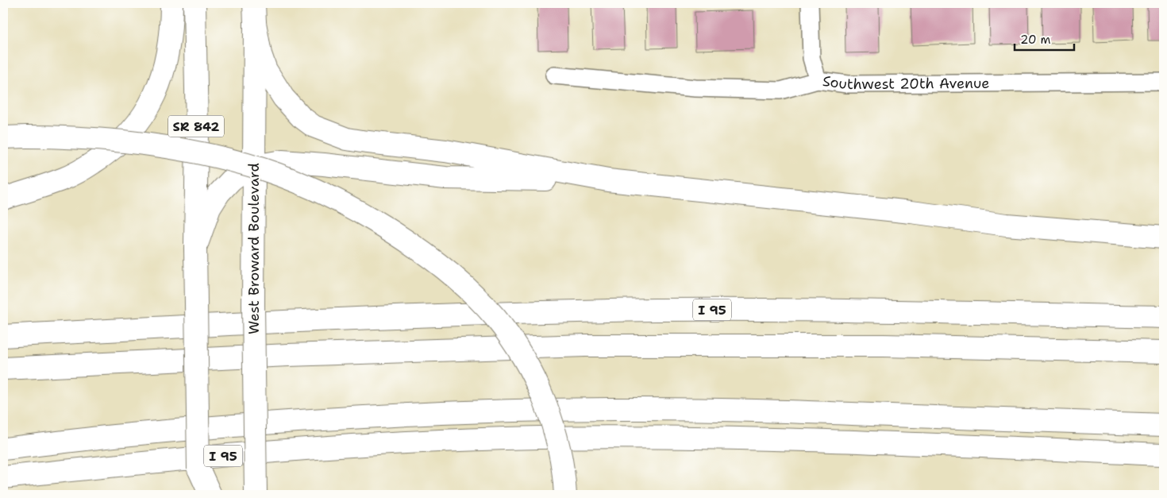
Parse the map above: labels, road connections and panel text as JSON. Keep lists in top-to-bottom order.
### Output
{
  "streets": {
    "main road": ["SR 842", "West Broward Boulevard", "I 95"],
    "street": ["Southwest 20th Avenue"]
  },
  "scale_bar": "20 m"
}
